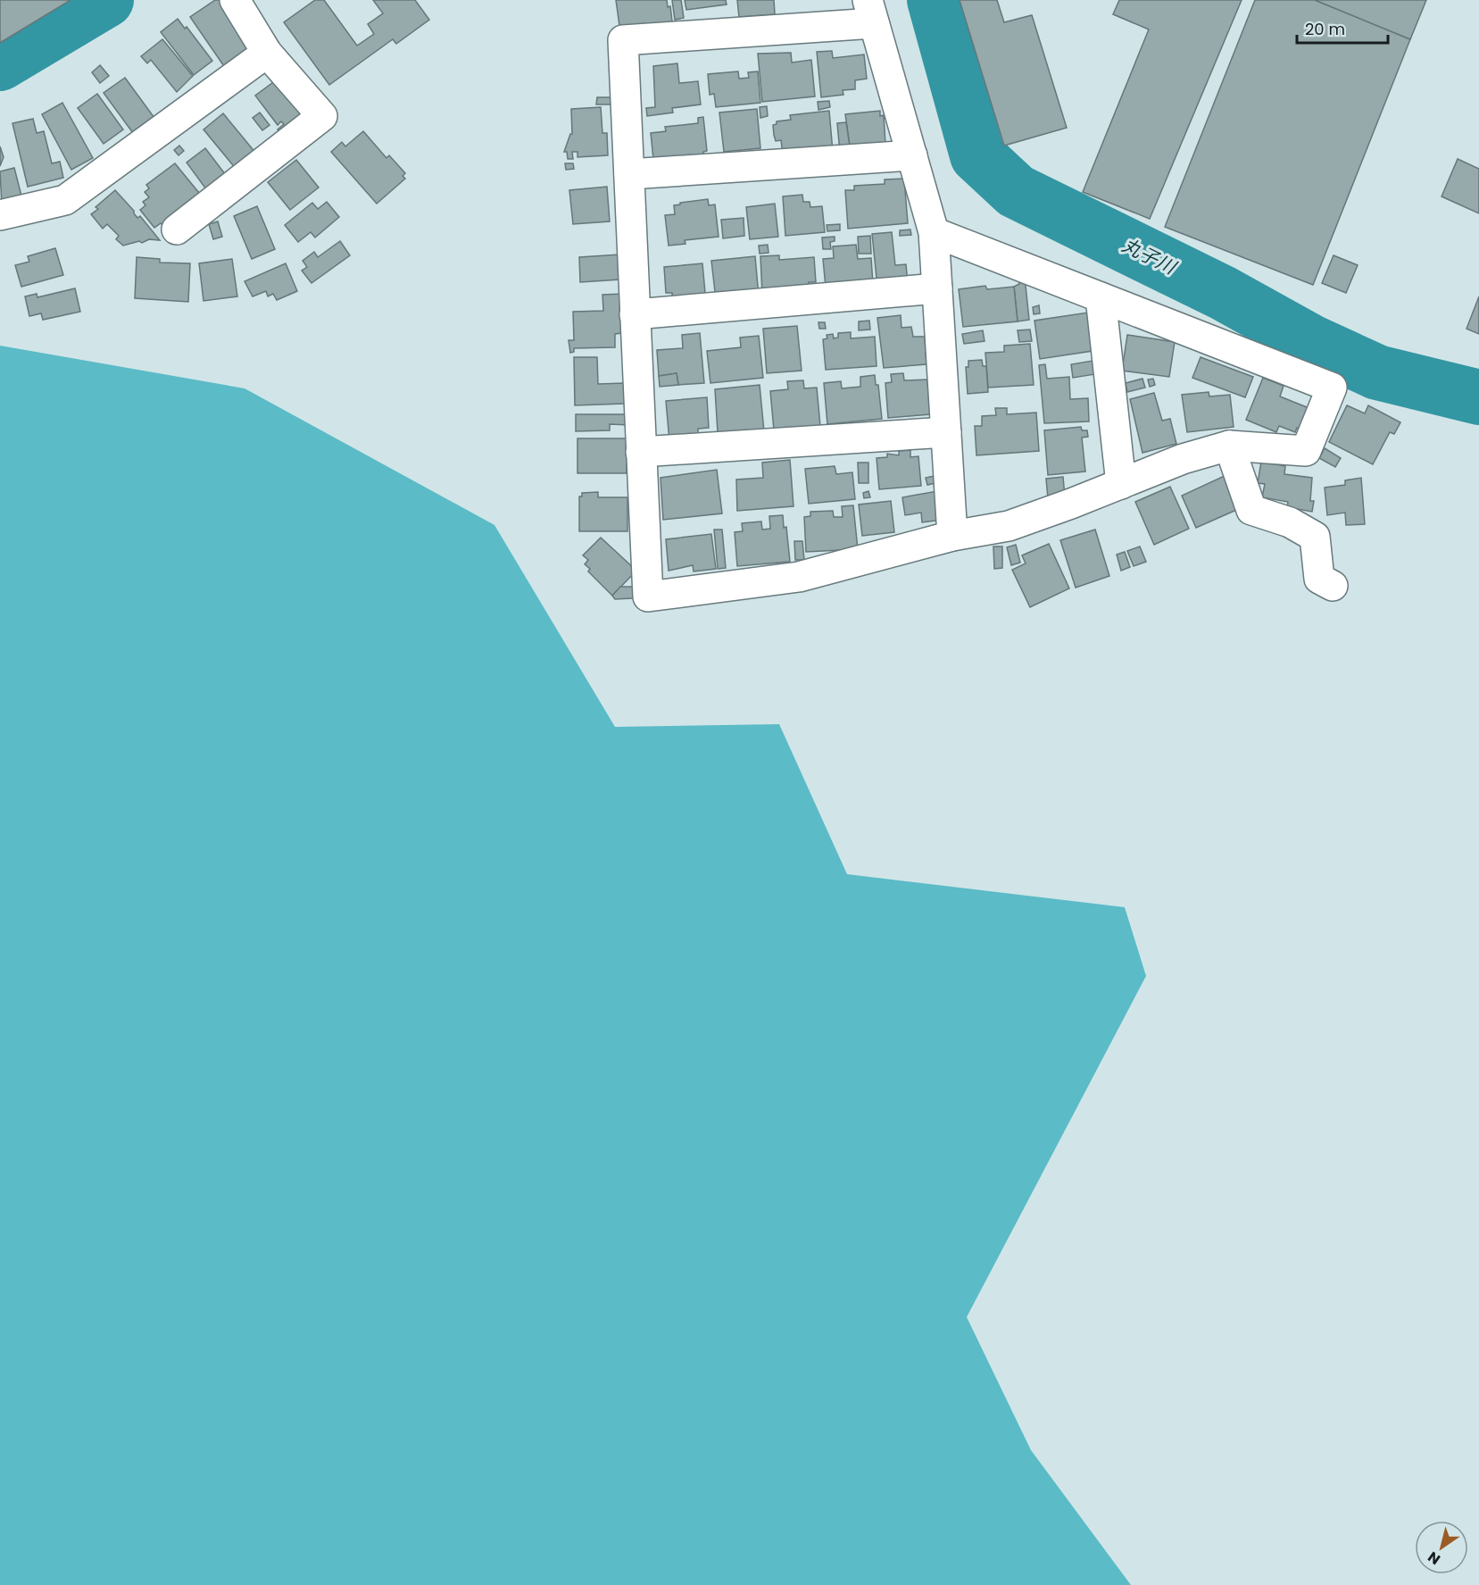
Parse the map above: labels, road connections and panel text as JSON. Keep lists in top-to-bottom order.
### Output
{
  "water": ["丸子川"],
  "scale_bar": "20 m",
  "north": "bottom left"
}
